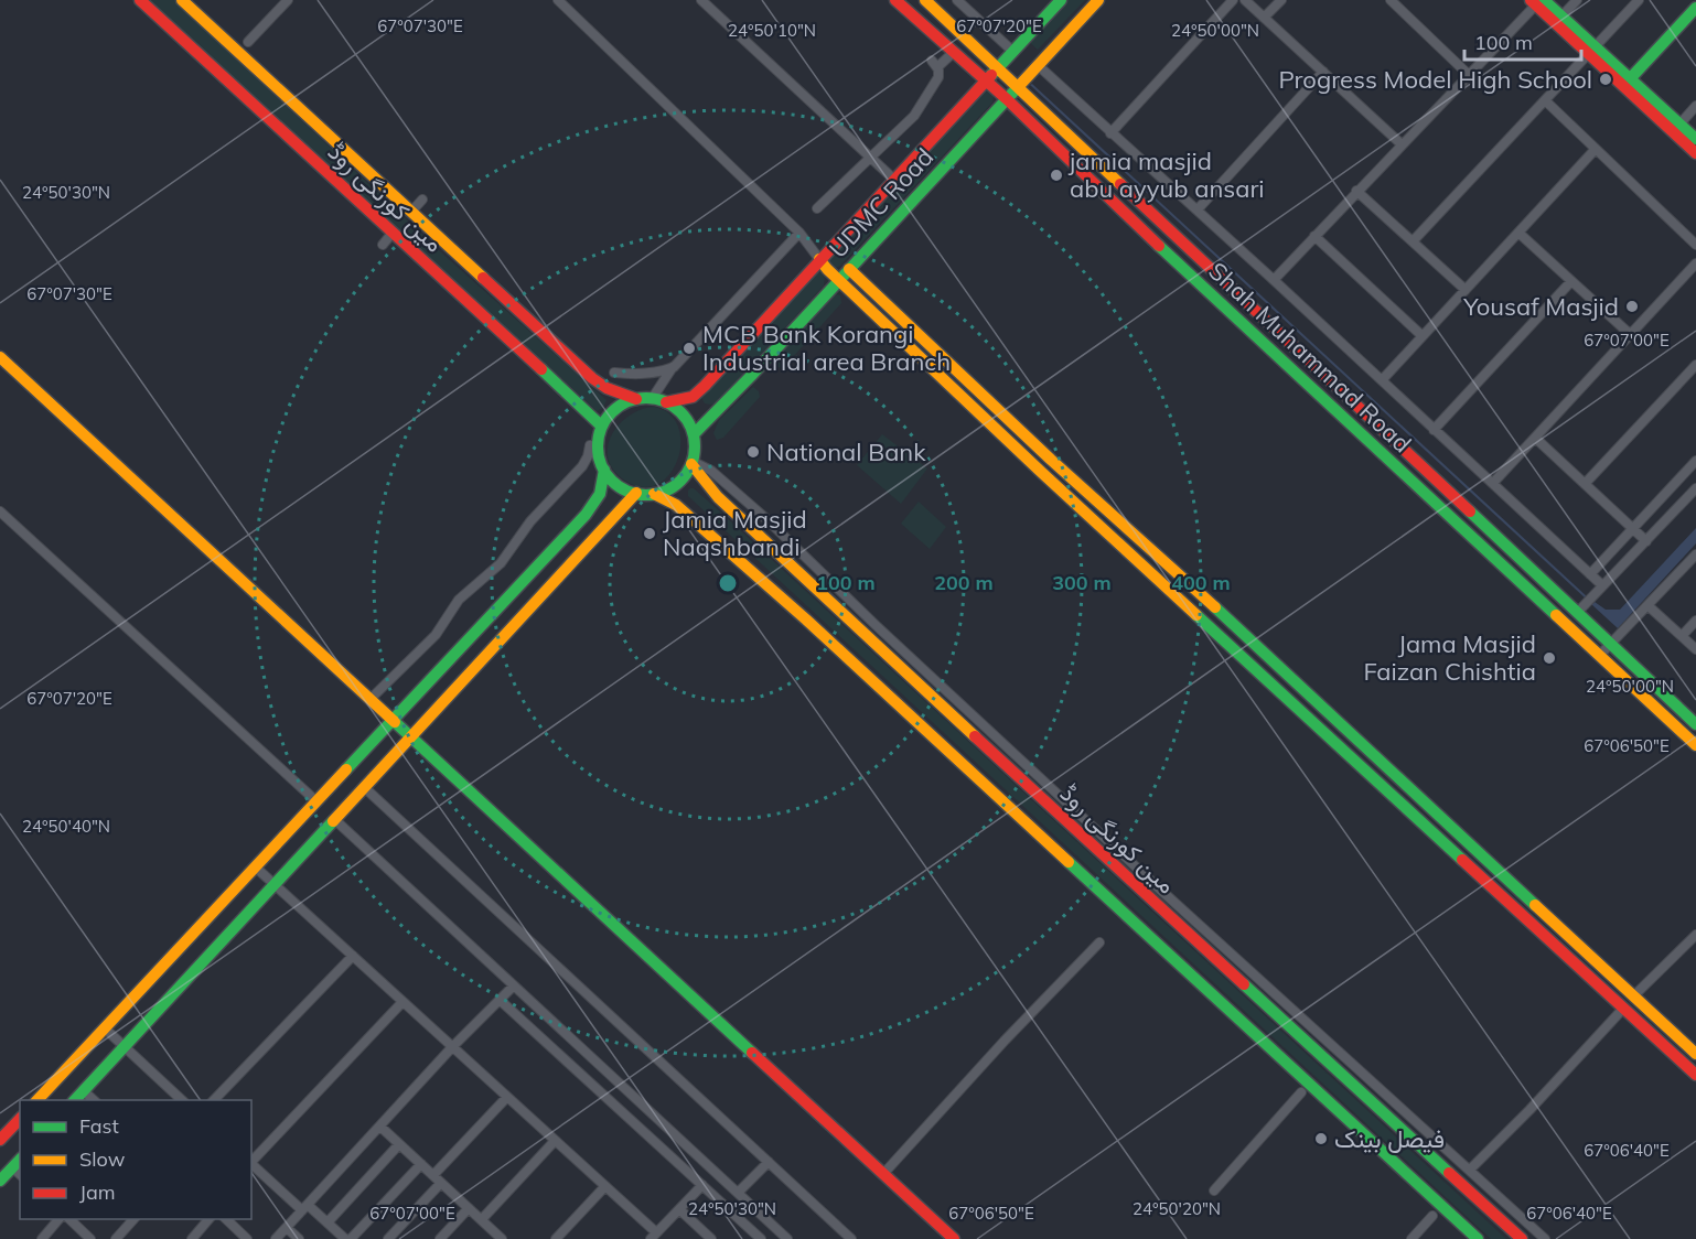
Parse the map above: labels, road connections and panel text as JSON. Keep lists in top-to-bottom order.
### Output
{
  "streets": {
    "main road": ["مین کورنگی روڈ", "UDMC Road", "Shah Muhammad Road"]
  },
  "crossings": [
    ["مین کورنگی روڈ", "UDMC Road"],
    ["UDMC Road", "Shah Muhammad Road"]
  ],
  "places": [
    "Progress Model High School",
    "jamia masjid abu ayyub ansari",
    "Yousaf Masjid",
    "MCB Bank Korangi Industrial area Branch",
    "National Bank",
    "Jamia Masjid Naqshbandi",
    "Jama Masjid Faizan Chishtia",
    "فیصل بینک"
  ],
  "legend": ["Fast", "Slow", "Jam"],
  "scale_bar": "100 m",
  "coordinates": [
    "67°07'20\"E",
    "67°07'30\"E",
    "24°50'10\"N",
    "24°50'00\"N",
    "24°50'30\"N",
    "67°07'00\"E",
    "67°06'50\"E",
    "24°50'40\"N",
    "67°06'40\"E",
    "24°50'20\"N"
  ],
  "rings": [
    "100 m",
    "200 m",
    "300 m",
    "400 m"
  ]
}
